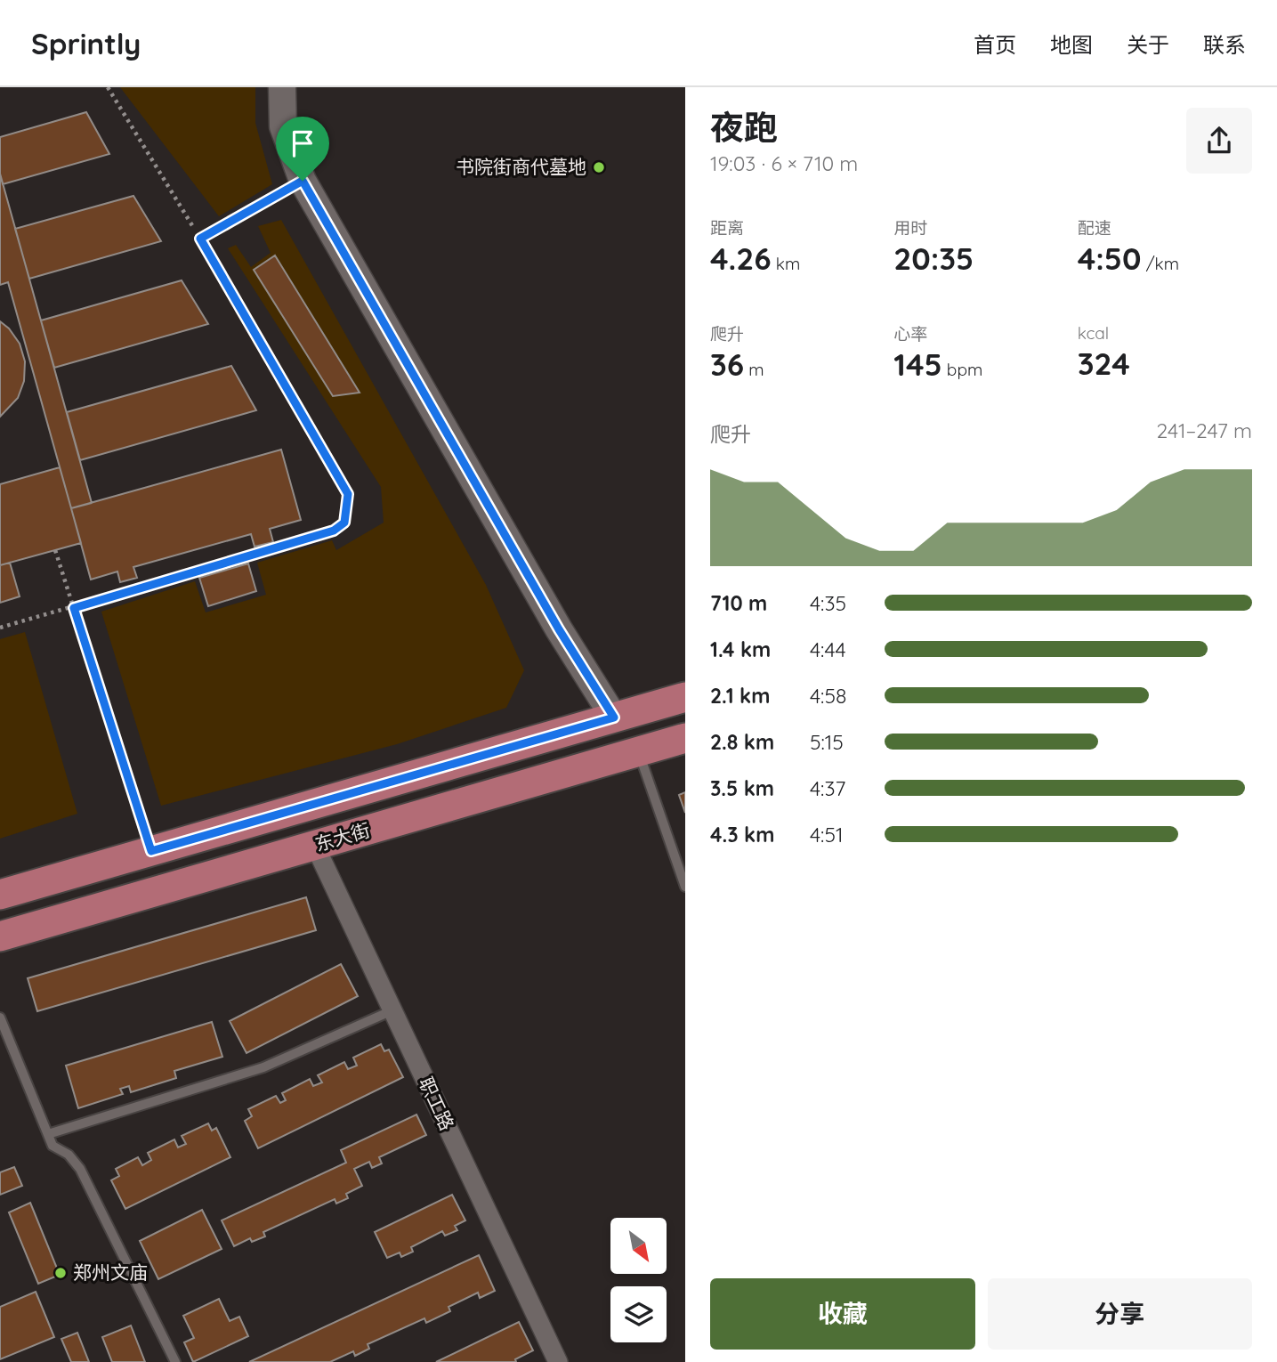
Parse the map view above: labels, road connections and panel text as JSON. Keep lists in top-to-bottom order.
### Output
{
  "streets": {
    "main road": ["东大街"],
    "street": ["职工路"]
  },
  "crossings": [
    ["东大街", "职工路"]
  ],
  "places": ["书院街商代墓地", "郑州文庙"],
  "north": "bottom right",
  "page": {
    "header": "Sprintly",
    "nav": [
      "首页",
      "地图",
      "关于",
      "联系"
    ],
    "heading": ["夜跑", "19:03 · 6 × 710 m"],
    "stats": [
      ["距离", "4.26 km"],
      ["用时", "20:35"],
      ["配速", "4:50 /km"],
      ["爬升", "36 m"],
      ["心率", "145 bpm"],
      ["kcal", "324"]
    ],
    "chart": ["爬升", "241–247 m"],
    "list": [
      {
        "name": "710 m",
        "note": "4:35"
      },
      {
        "name": "1.4 km",
        "note": "4:44"
      },
      {
        "name": "2.1 km",
        "note": "4:58"
      },
      {
        "name": "2.8 km",
        "note": "5:15"
      },
      {
        "name": "3.5 km",
        "note": "4:37"
      },
      {
        "name": "4.3 km",
        "note": "4:51"
      }
    ],
    "buttons": ["收藏", "分享"]
  }
}
